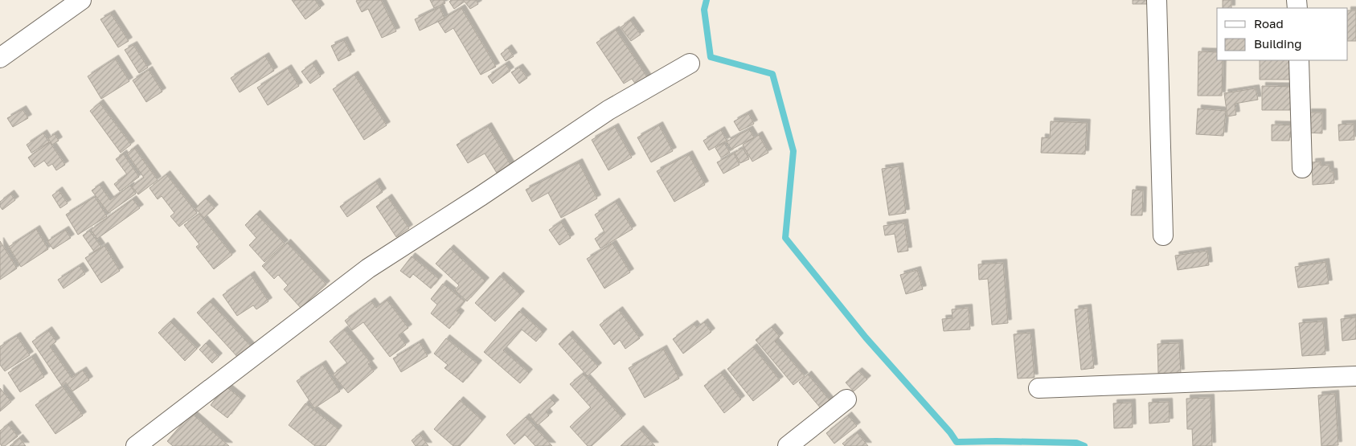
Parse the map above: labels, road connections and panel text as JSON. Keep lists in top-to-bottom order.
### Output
{
  "legend": ["Road", "Building"]
}
